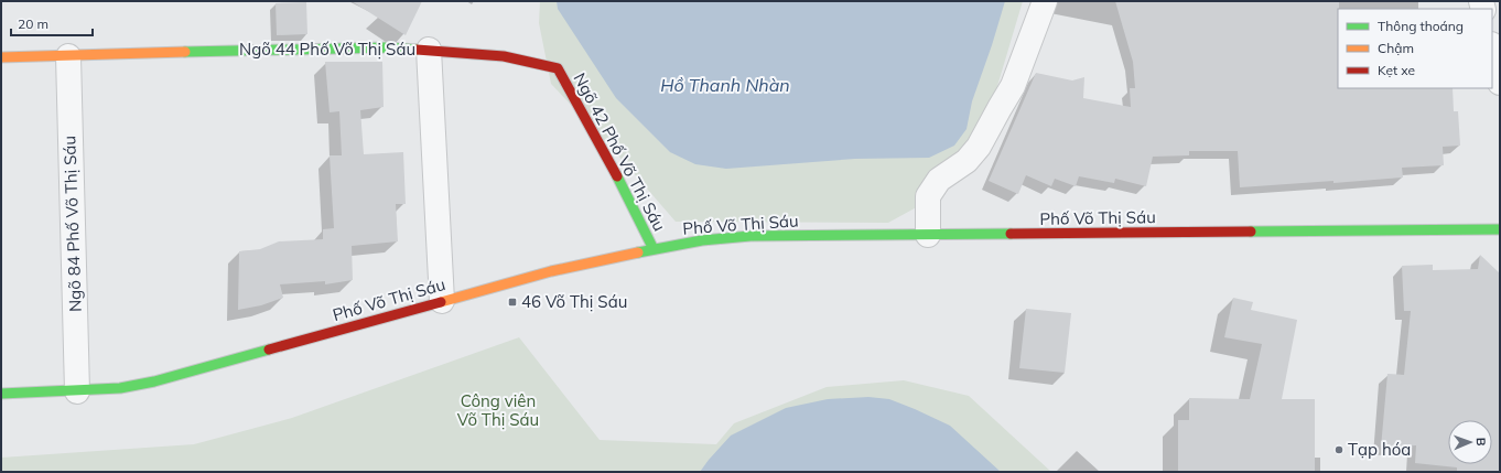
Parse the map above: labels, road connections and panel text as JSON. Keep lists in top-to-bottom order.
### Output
{
  "streets": {
    "street": [
      "Ngõ 44 Phố Võ Thị Sáu",
      "Ngõ 42 Phố Võ Thị Sáu",
      "Phố Võ Thị Sáu",
      "Ngõ 84 Phố Võ Thị Sáu"
    ]
  },
  "crossings": [
    ["Ngõ 44 Phố Võ Thị Sáu", "Ngõ 42 Phố Võ Thị Sáu"],
    ["Ngõ 44 Phố Võ Thị Sáu", "Phố Võ Thị Sáu"],
    ["Ngõ 44 Phố Võ Thị Sáu", "Ngõ 84 Phố Võ Thị Sáu"],
    ["Ngõ 42 Phố Võ Thị Sáu", "Phố Võ Thị Sáu"],
    ["Phố Võ Thị Sáu", "Ngõ 84 Phố Võ Thị Sáu"]
  ],
  "water": ["Hồ Thanh Nhàn"],
  "parks": ["Công viên Võ Thị Sáu"],
  "places": {
    "transit": ["46 Võ Thị Sáu"],
    "other": ["Tạp hóa"]
  },
  "legend": ["Thông thoáng", "Chậm", "Kẹt xe"],
  "scale_bar": "20 m",
  "north": "right"
}
